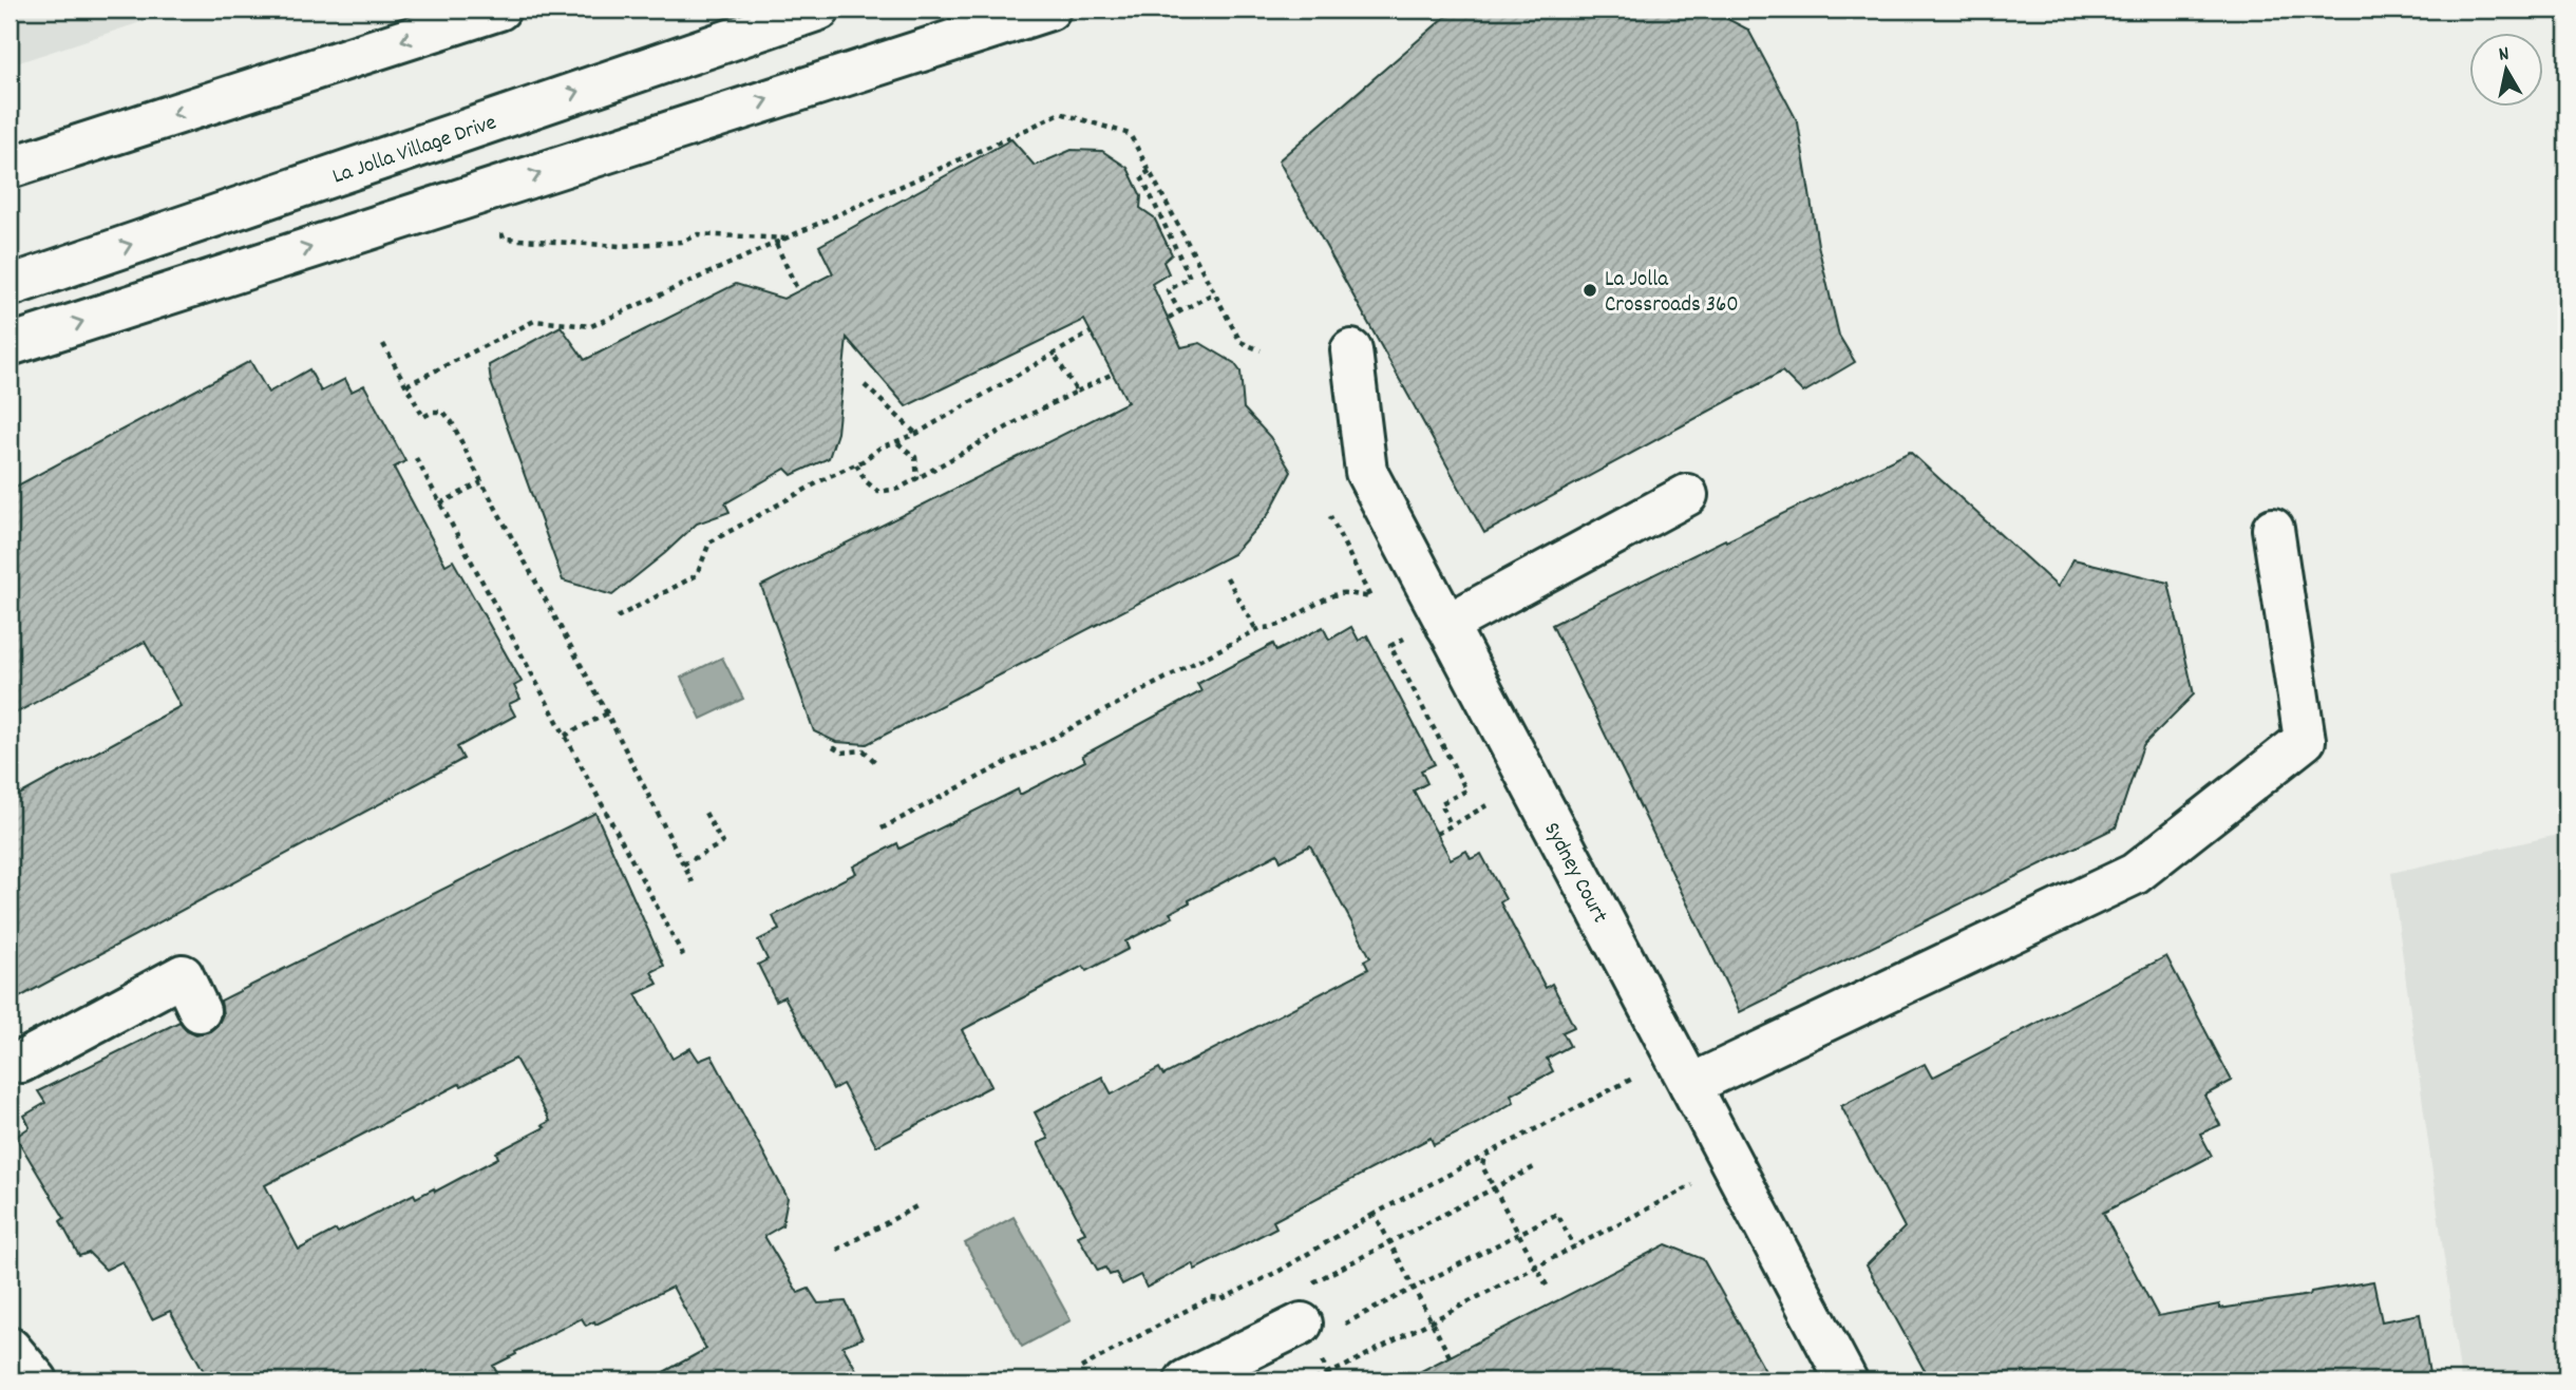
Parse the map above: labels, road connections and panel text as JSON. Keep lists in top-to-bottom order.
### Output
{
  "streets": {
    "main road": ["La Jolla Village Drive", "Sydney Court"]
  },
  "places": ["La Jolla Crossroads 360"],
  "north": "top"
}
